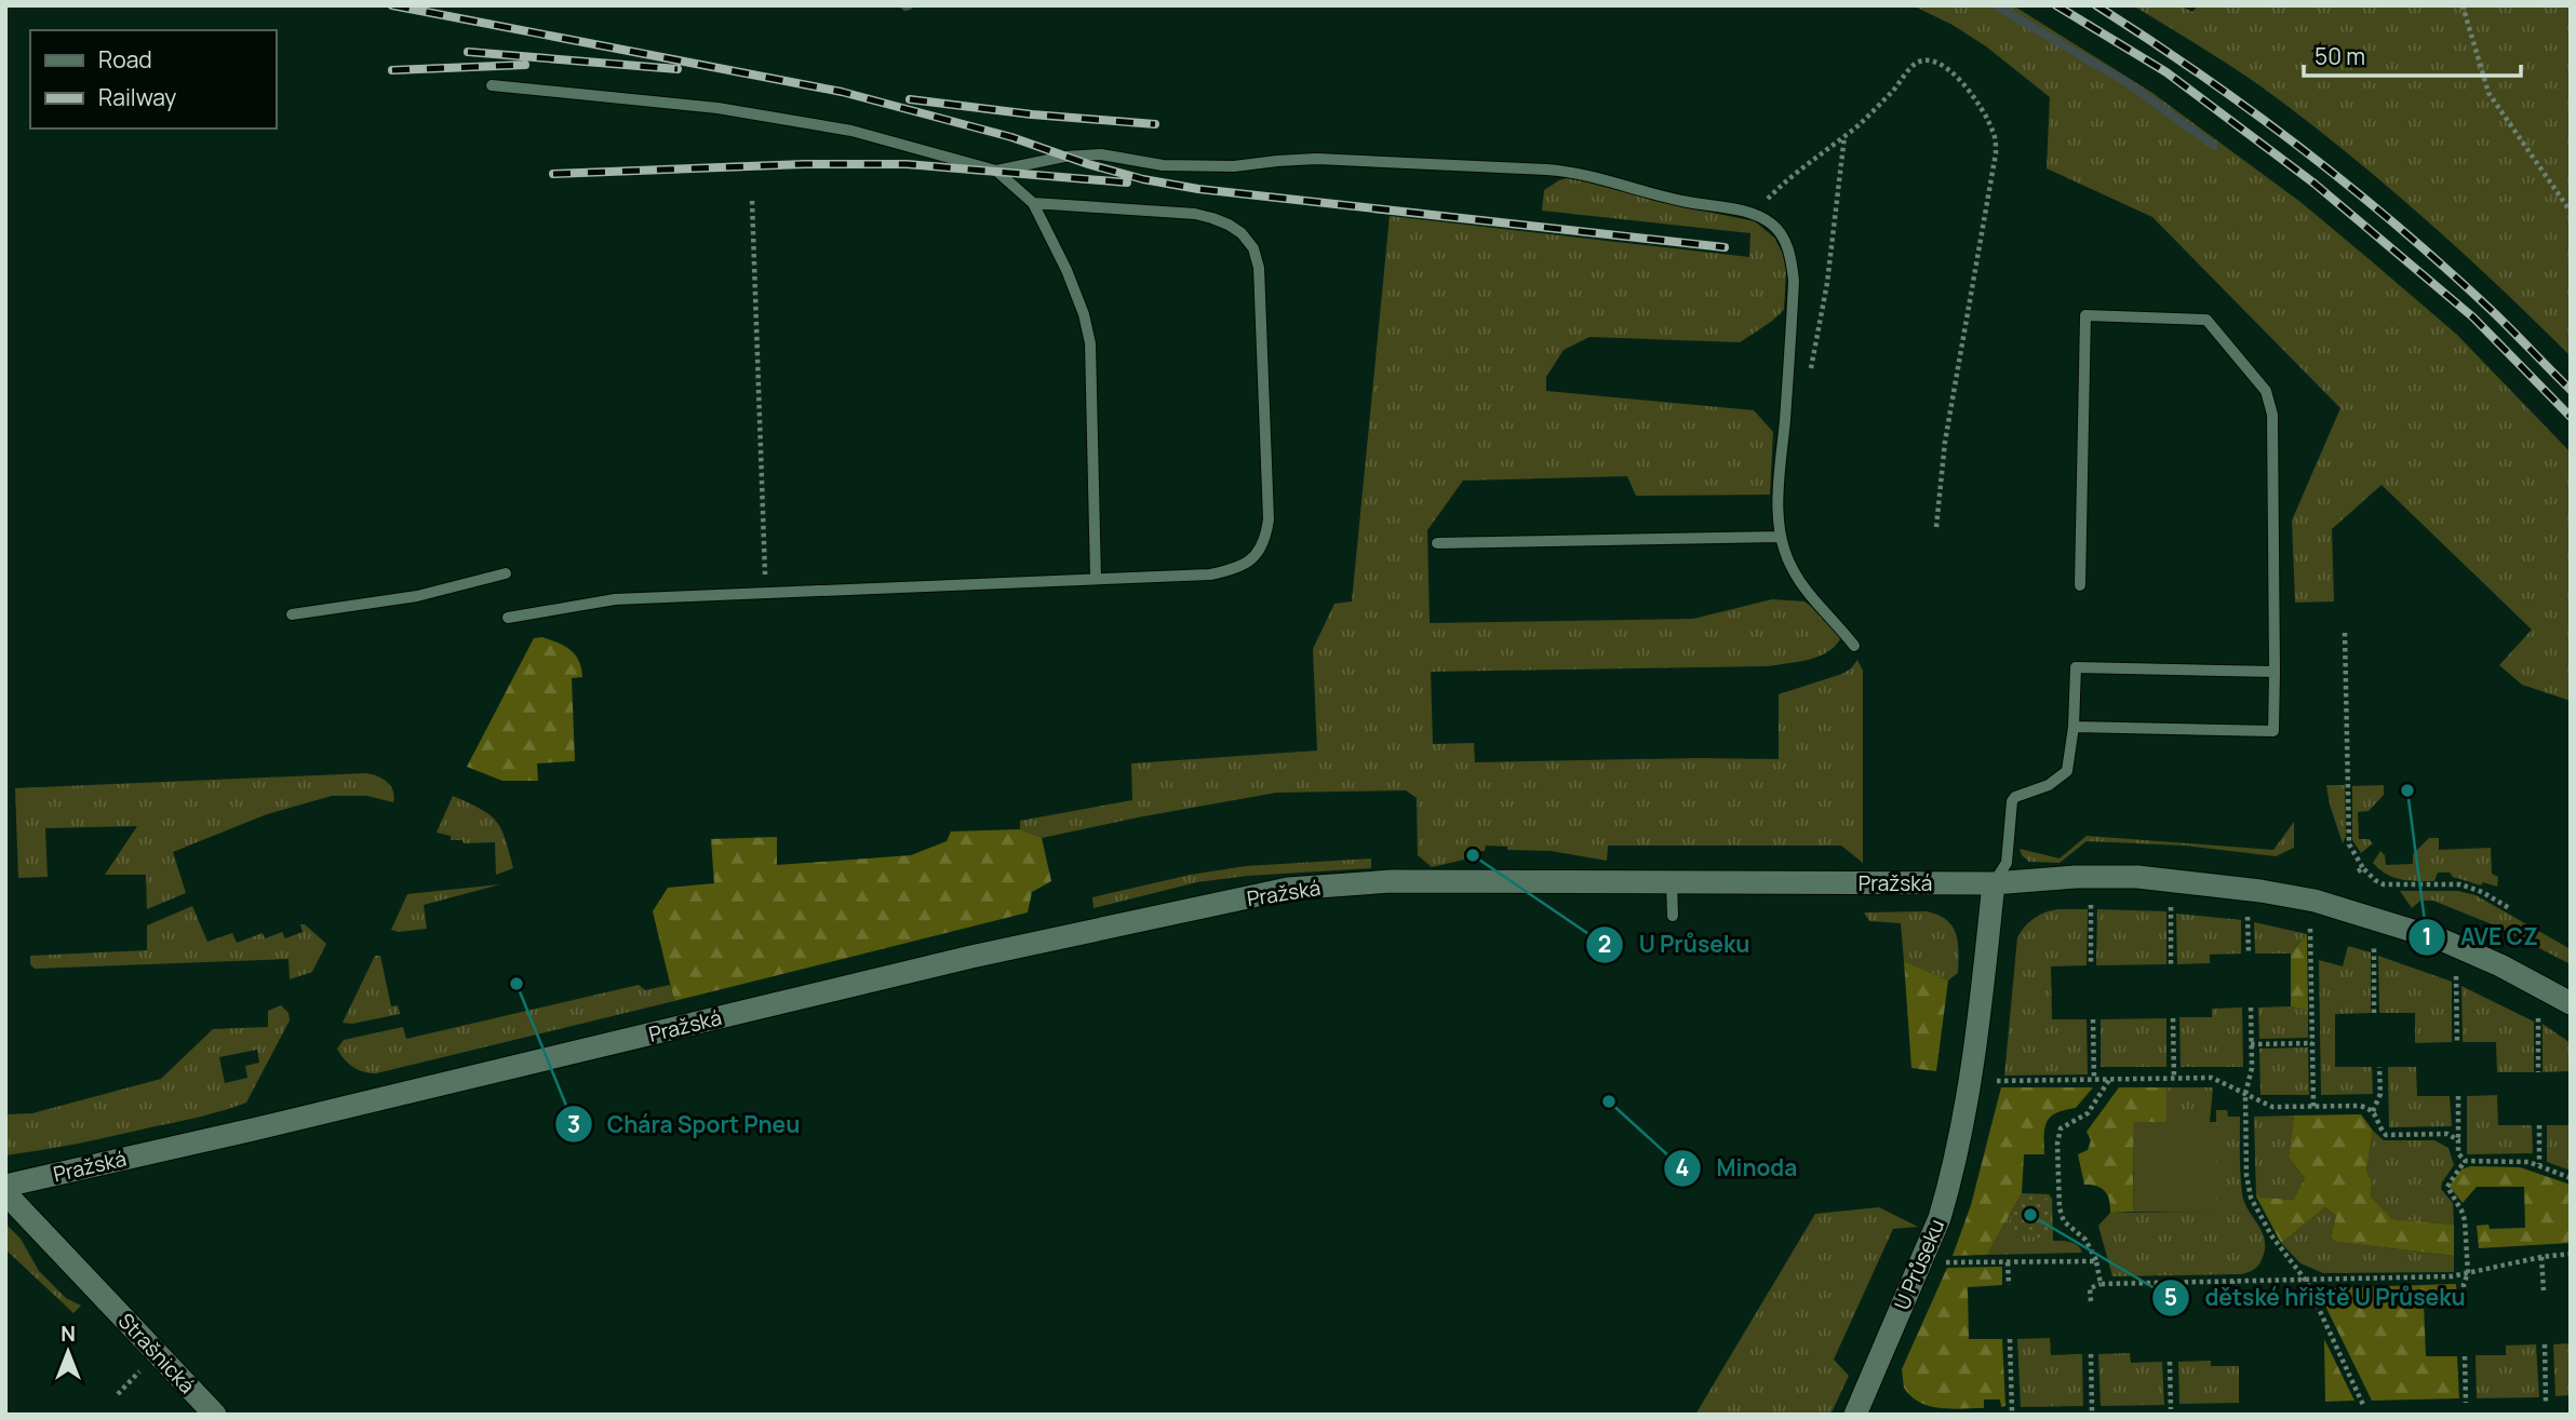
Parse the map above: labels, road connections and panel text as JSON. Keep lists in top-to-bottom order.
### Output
{
  "streets": {
    "street": ["Pražská", "U Průseku", "Strašnická"]
  },
  "crossings": [
    ["Pražská", "U Průseku"]
  ],
  "places": [
    "AVE CZ",
    "U Průseku",
    "Chára Sport Pneu",
    "Minoda",
    "dětské hřiště U Průseku"
  ],
  "legend": ["Road", "Railway"],
  "scale_bar": "50 m",
  "north": "top"
}
